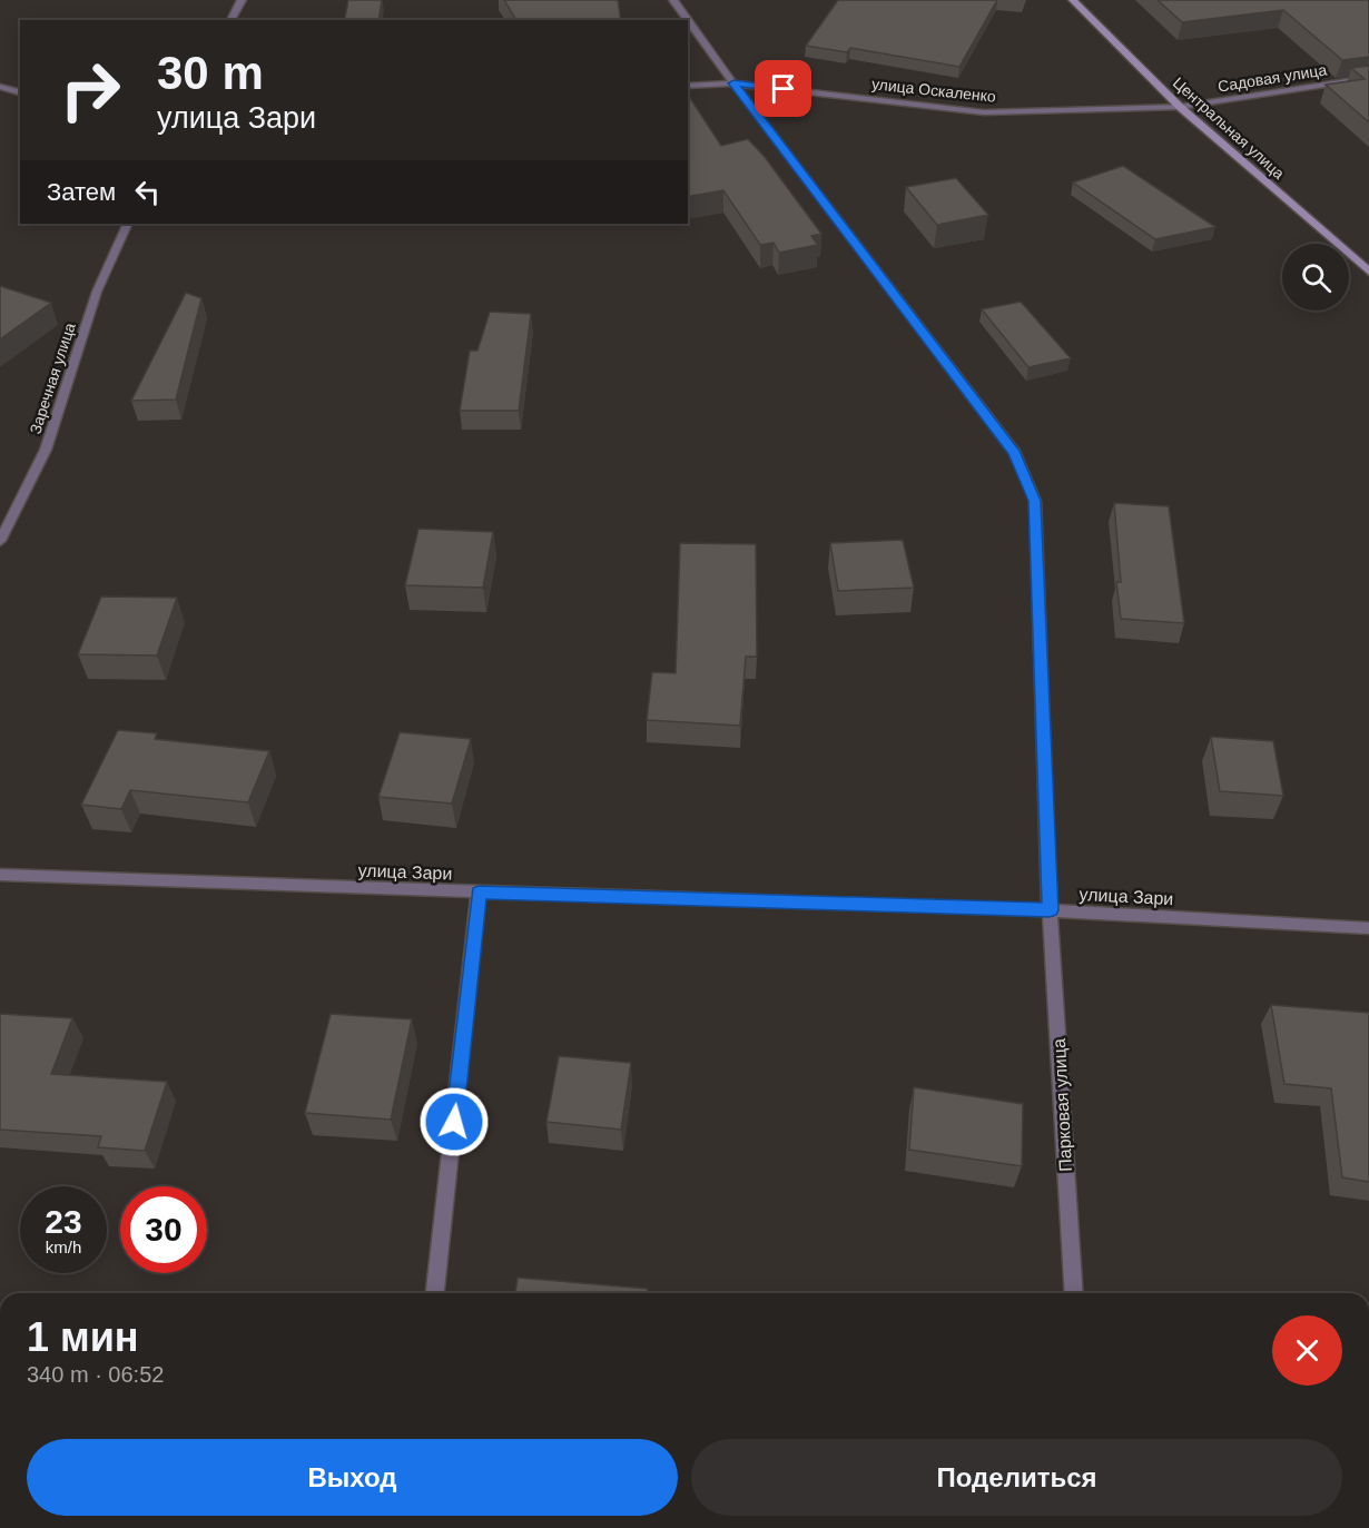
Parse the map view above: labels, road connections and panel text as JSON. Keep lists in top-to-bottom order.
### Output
{
  "streets": {
    "street": [
      "Садовая улица",
      "улица Оскаленко",
      "Центральная улица",
      "Заречная улица",
      "улица Зари",
      "Парковая улица"
    ]
  },
  "crossings": [
    ["Садовая улица", "улица Оскаленко"],
    ["Садовая улица", "Центральная улица"],
    ["улица Оскаленко", "Центральная улица"],
    ["улица Оскаленко", "Парковая улица"],
    ["улица Зари", "Парковая улица"]
  ],
  "page": {
    "turn": ["30 m", "улица Зари"],
    "then": "Затем",
    "speed": "23 km/h",
    "limit": "30",
    "heading": ["1 мин", "340 m · 06:52"],
    "buttons": ["Выход", "Поделиться"]
  }
}
